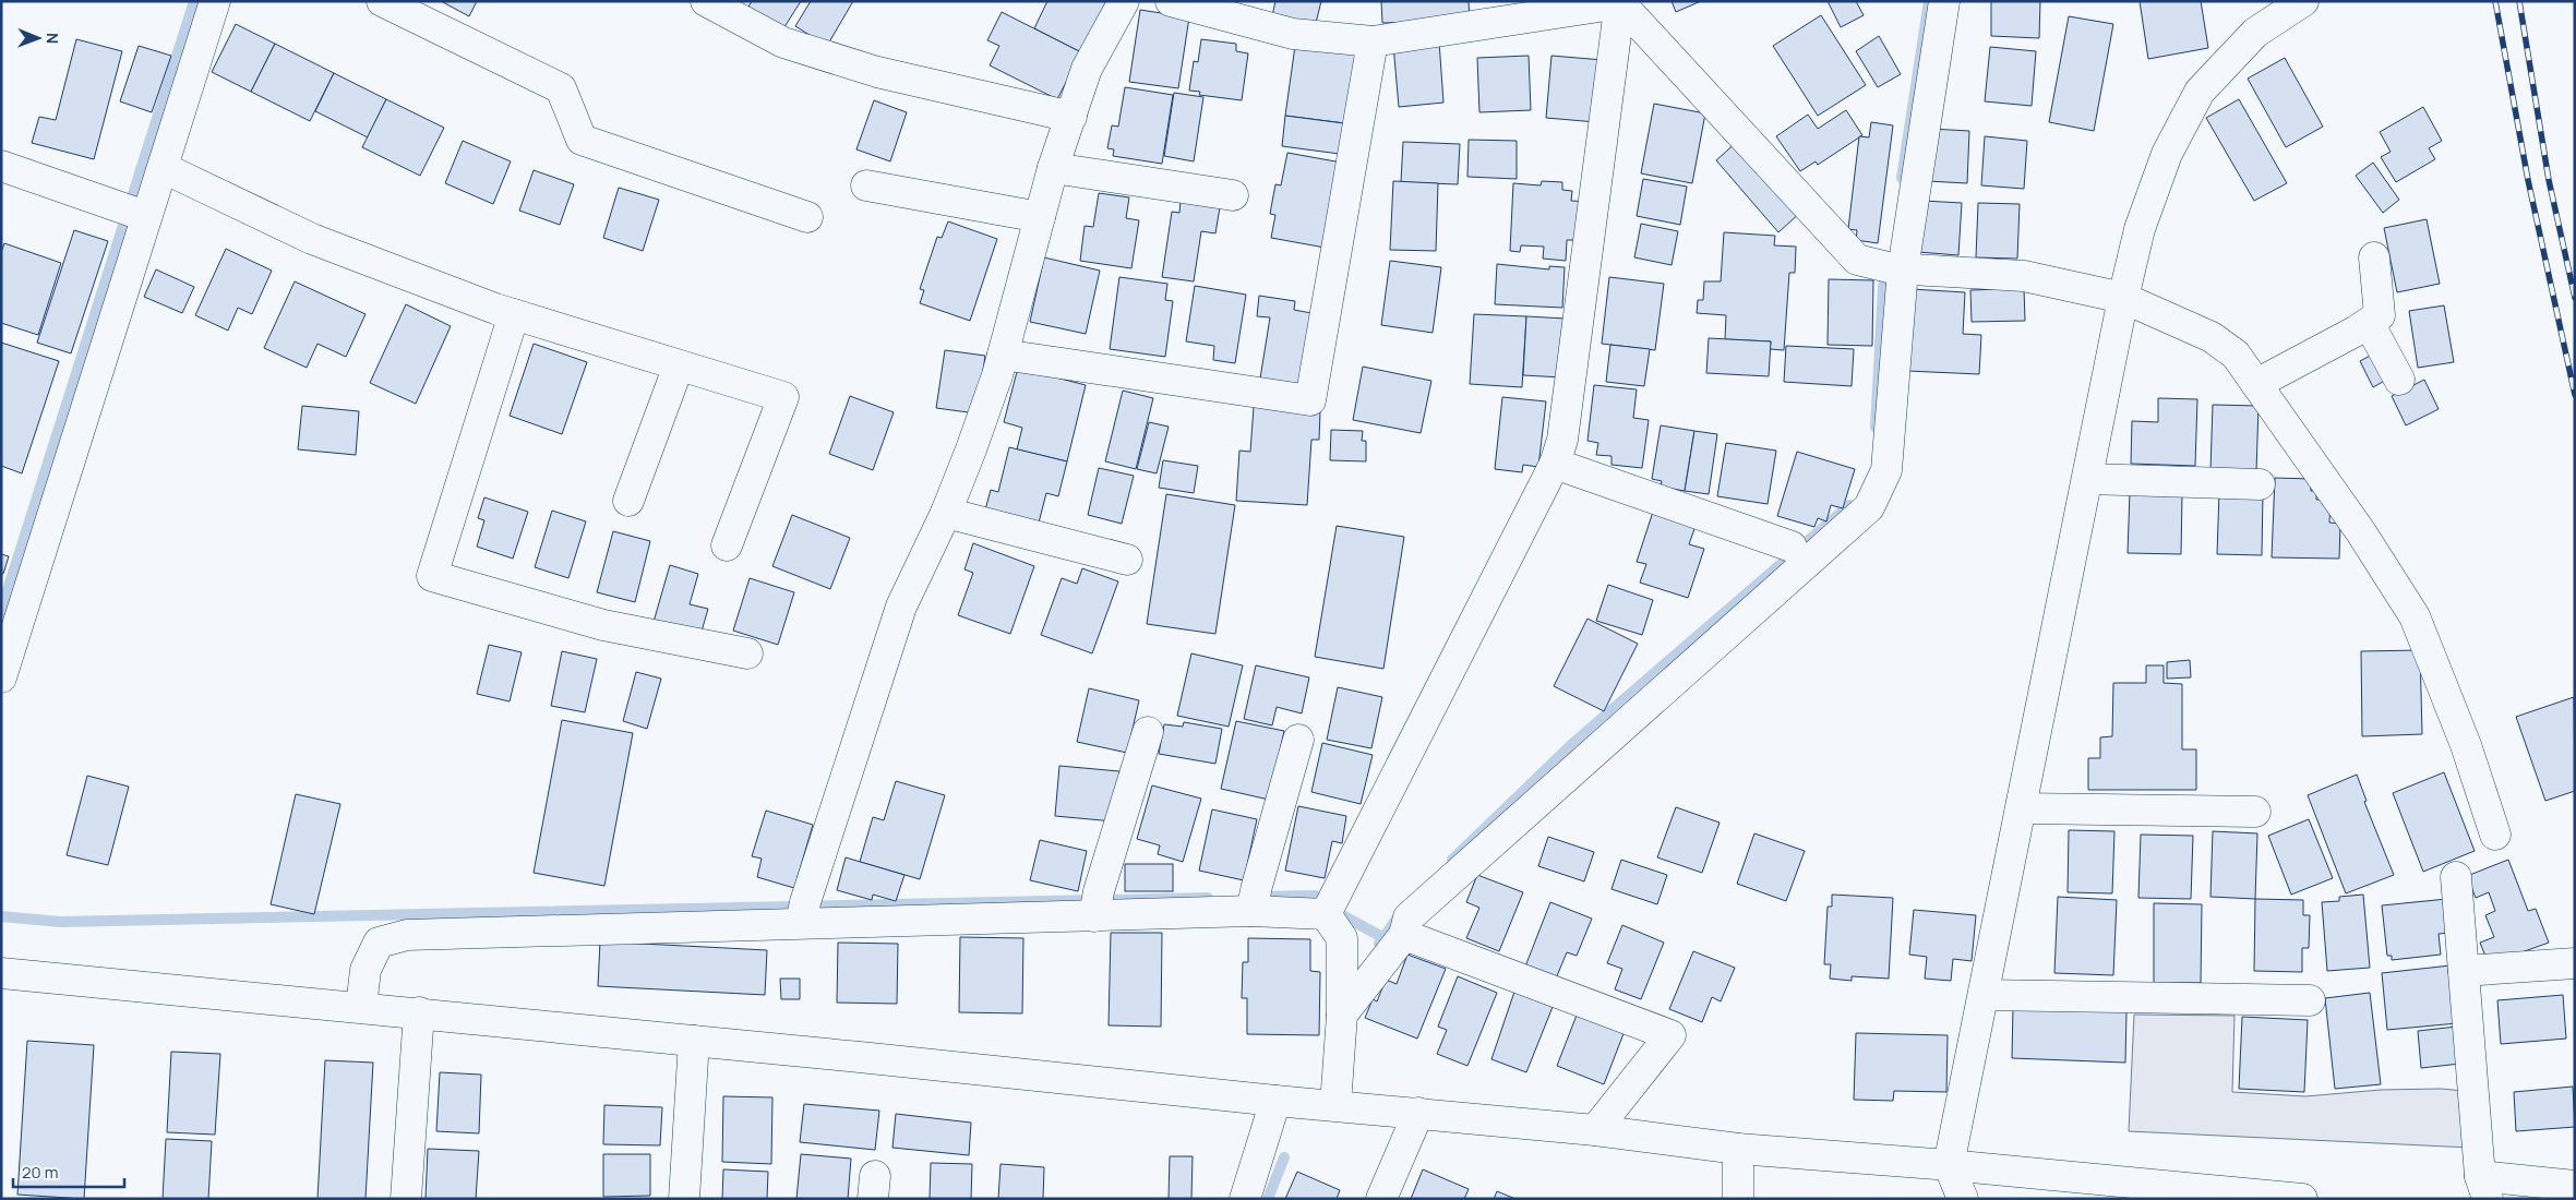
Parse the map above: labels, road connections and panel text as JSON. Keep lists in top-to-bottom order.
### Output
{
  "scale_bar": "20 m",
  "north": "right"
}
